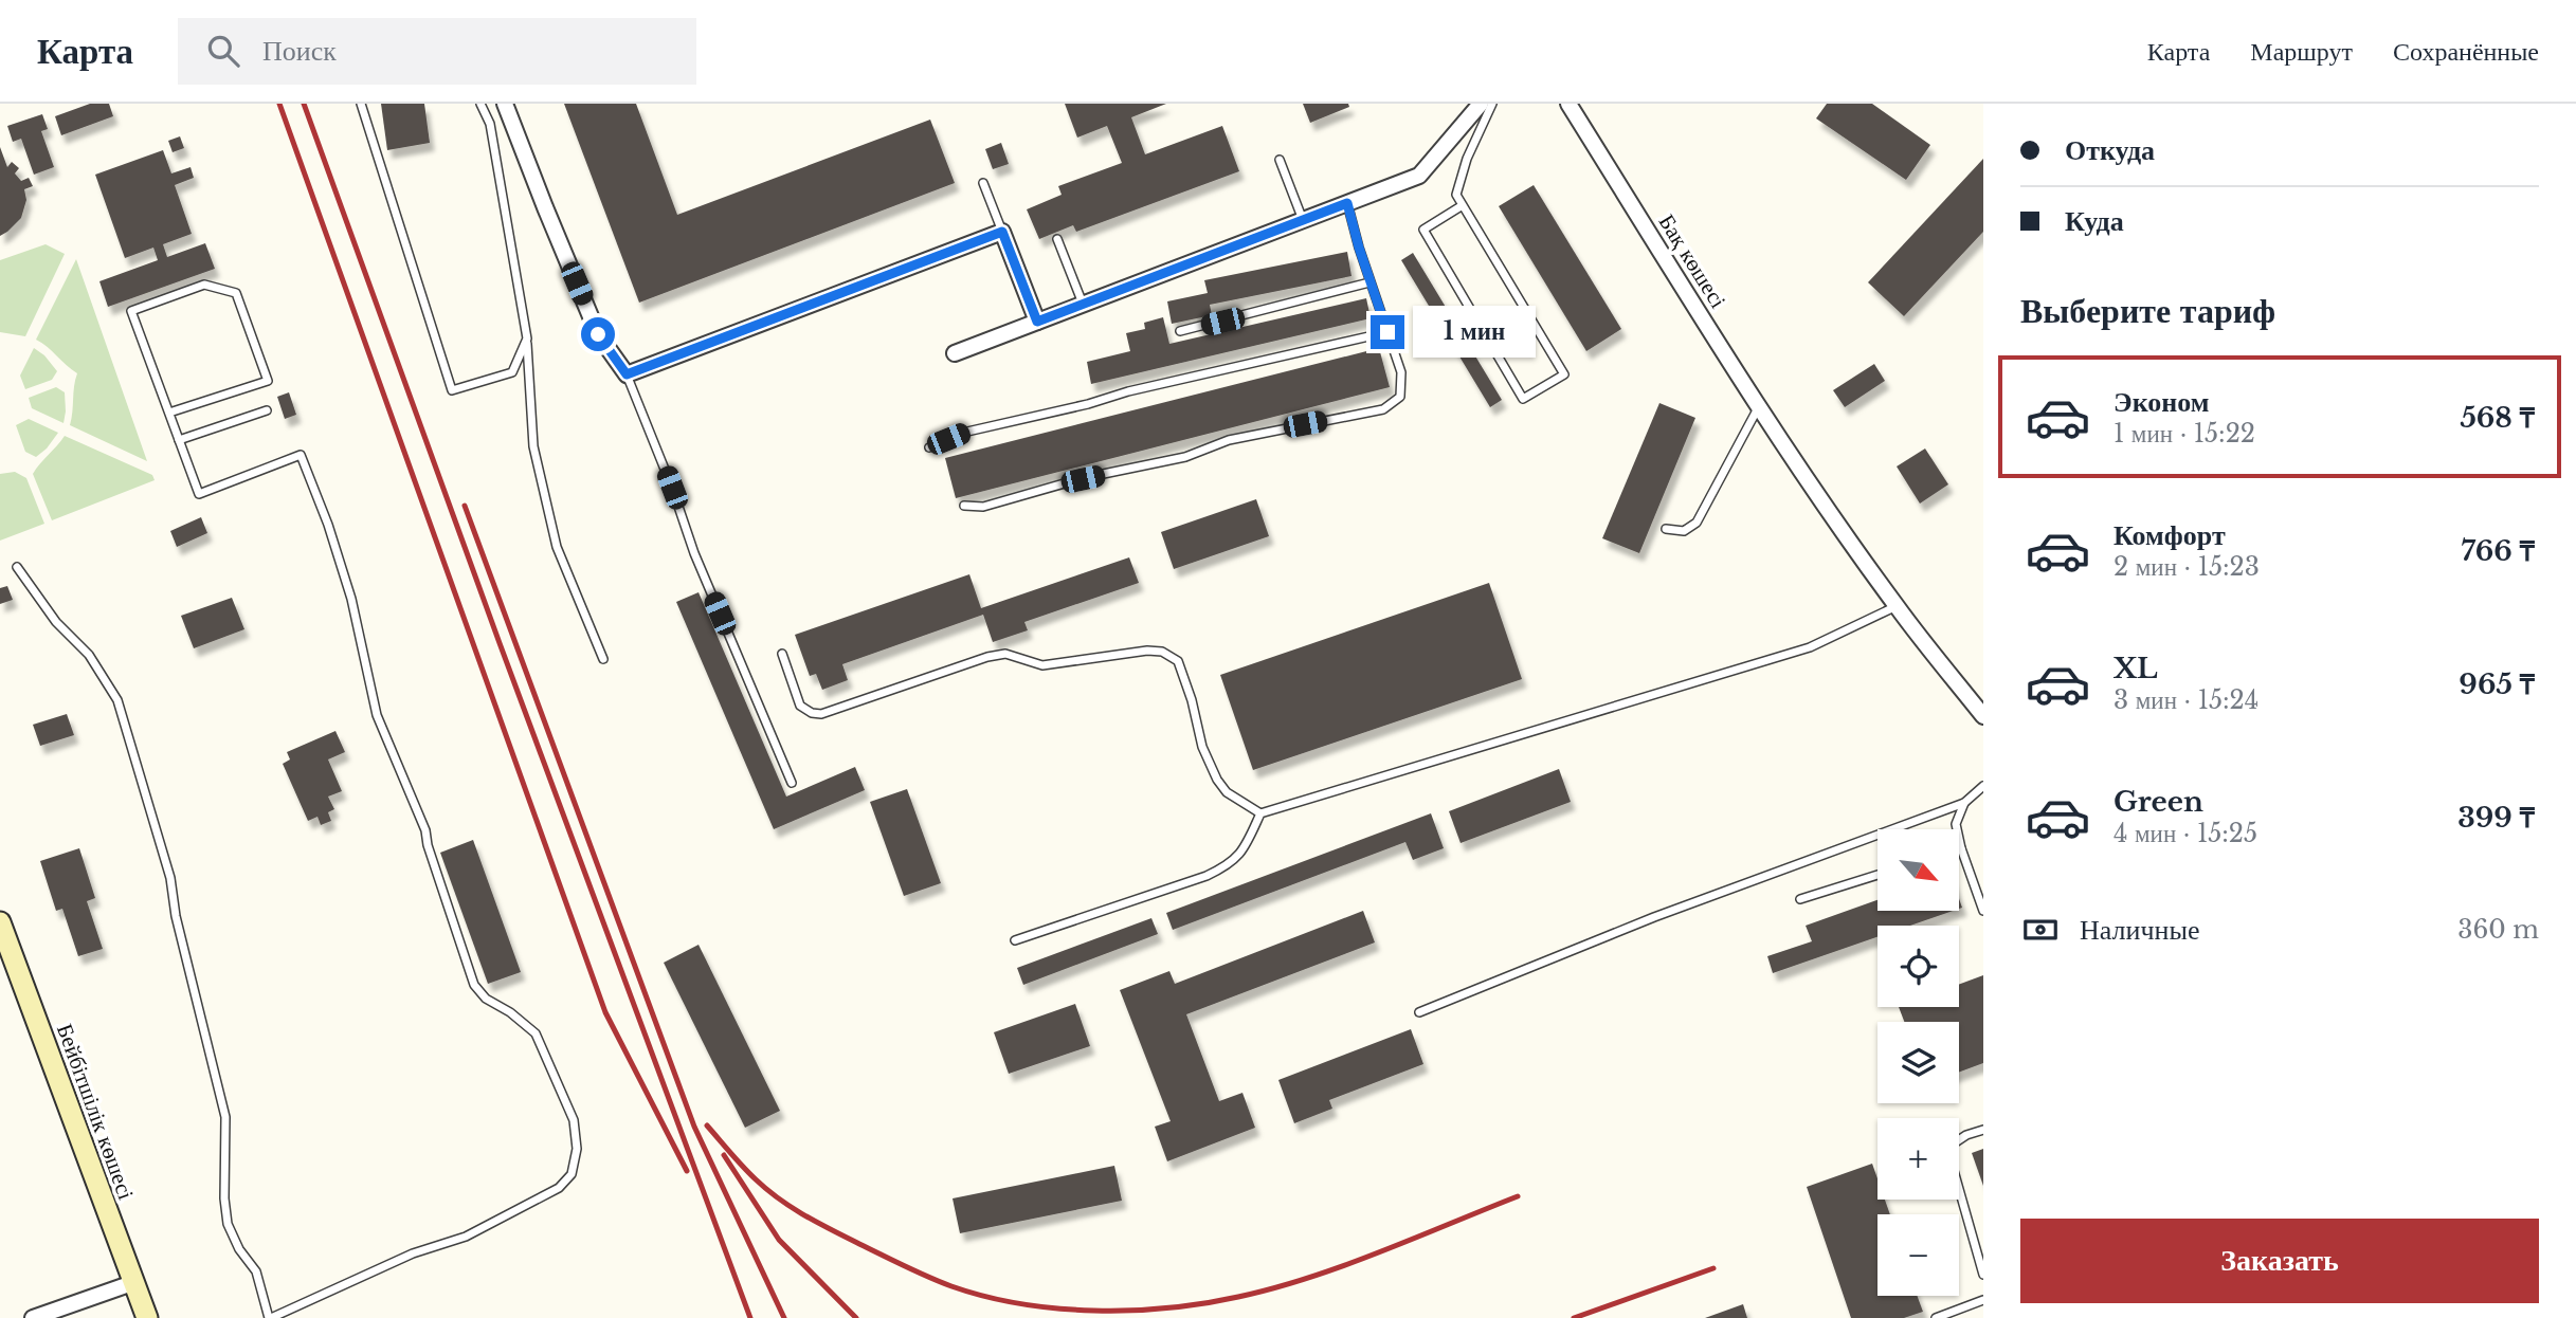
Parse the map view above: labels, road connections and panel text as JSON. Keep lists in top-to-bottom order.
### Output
{
  "streets": {
    "street": ["Бақ көшесі", "Бейбітшілік көшесі"]
  },
  "north": "bottom right",
  "page": {
    "header": "Карта",
    "search": "Поиск",
    "nav": ["Карта", "Маршрут", "Сохранённые"],
    "banner": ["Откуда", "Куда"],
    "heading": "Выберите тариф",
    "bubble": "1 мин",
    "list": [
      {
        "name": "Эконом",
        "note": "1 мин · 15:22",
        "value": "568 ₸"
      },
      {
        "name": "Комфорт",
        "note": "2 мин · 15:23",
        "value": "766 ₸"
      },
      {
        "name": "XL",
        "note": "3 мин · 15:24",
        "value": "965 ₸"
      },
      {
        "name": "Green",
        "note": "4 мин · 15:25",
        "value": "399 ₸"
      }
    ],
    "map_buttons": ["+", "−"],
    "pay": ["Наличные", "360 m"],
    "buttons": "Заказать"
  }
}
